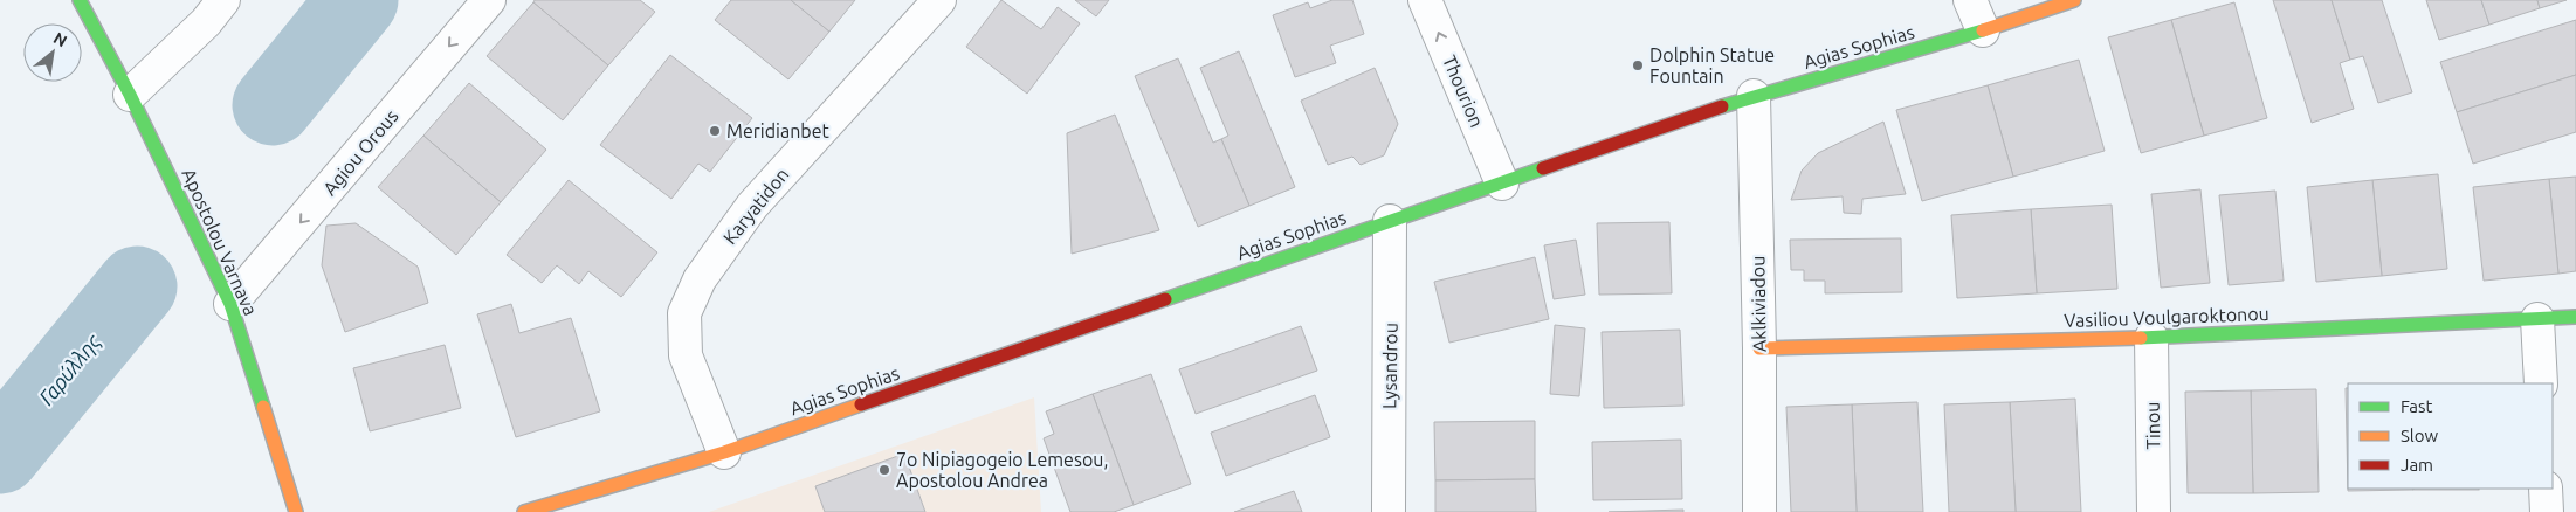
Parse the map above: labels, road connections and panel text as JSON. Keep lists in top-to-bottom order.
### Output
{
  "streets": {
    "street": [
      "Agias Sophias",
      "Thourion",
      "Agiou Orous",
      "Karyatidon",
      "Apostolou Varnava",
      "Aklkiviadou",
      "Vasiliou Voulgaroktonou",
      "Lysandrou",
      "Tinou"
    ]
  },
  "crossings": [
    ["Agias Sophias", "Thourion"],
    ["Agias Sophias", "Karyatidon"],
    ["Agias Sophias", "Aklkiviadou"],
    ["Agias Sophias", "Lysandrou"],
    ["Agiou Orous", "Apostolou Varnava"],
    ["Aklkiviadou", "Vasiliou Voulgaroktonou"],
    ["Vasiliou Voulgaroktonou", "Tinou"]
  ],
  "one_way": ["Thourion"],
  "water": ["Γαρύλλης"],
  "places": ["Dolphin Statue Fountain", "Meridianbet", "7o Nipiagogeio Lemesou, Apostolou Andrea"],
  "legend": ["Fast", "Slow", "Jam"],
  "north": "top right"
}
